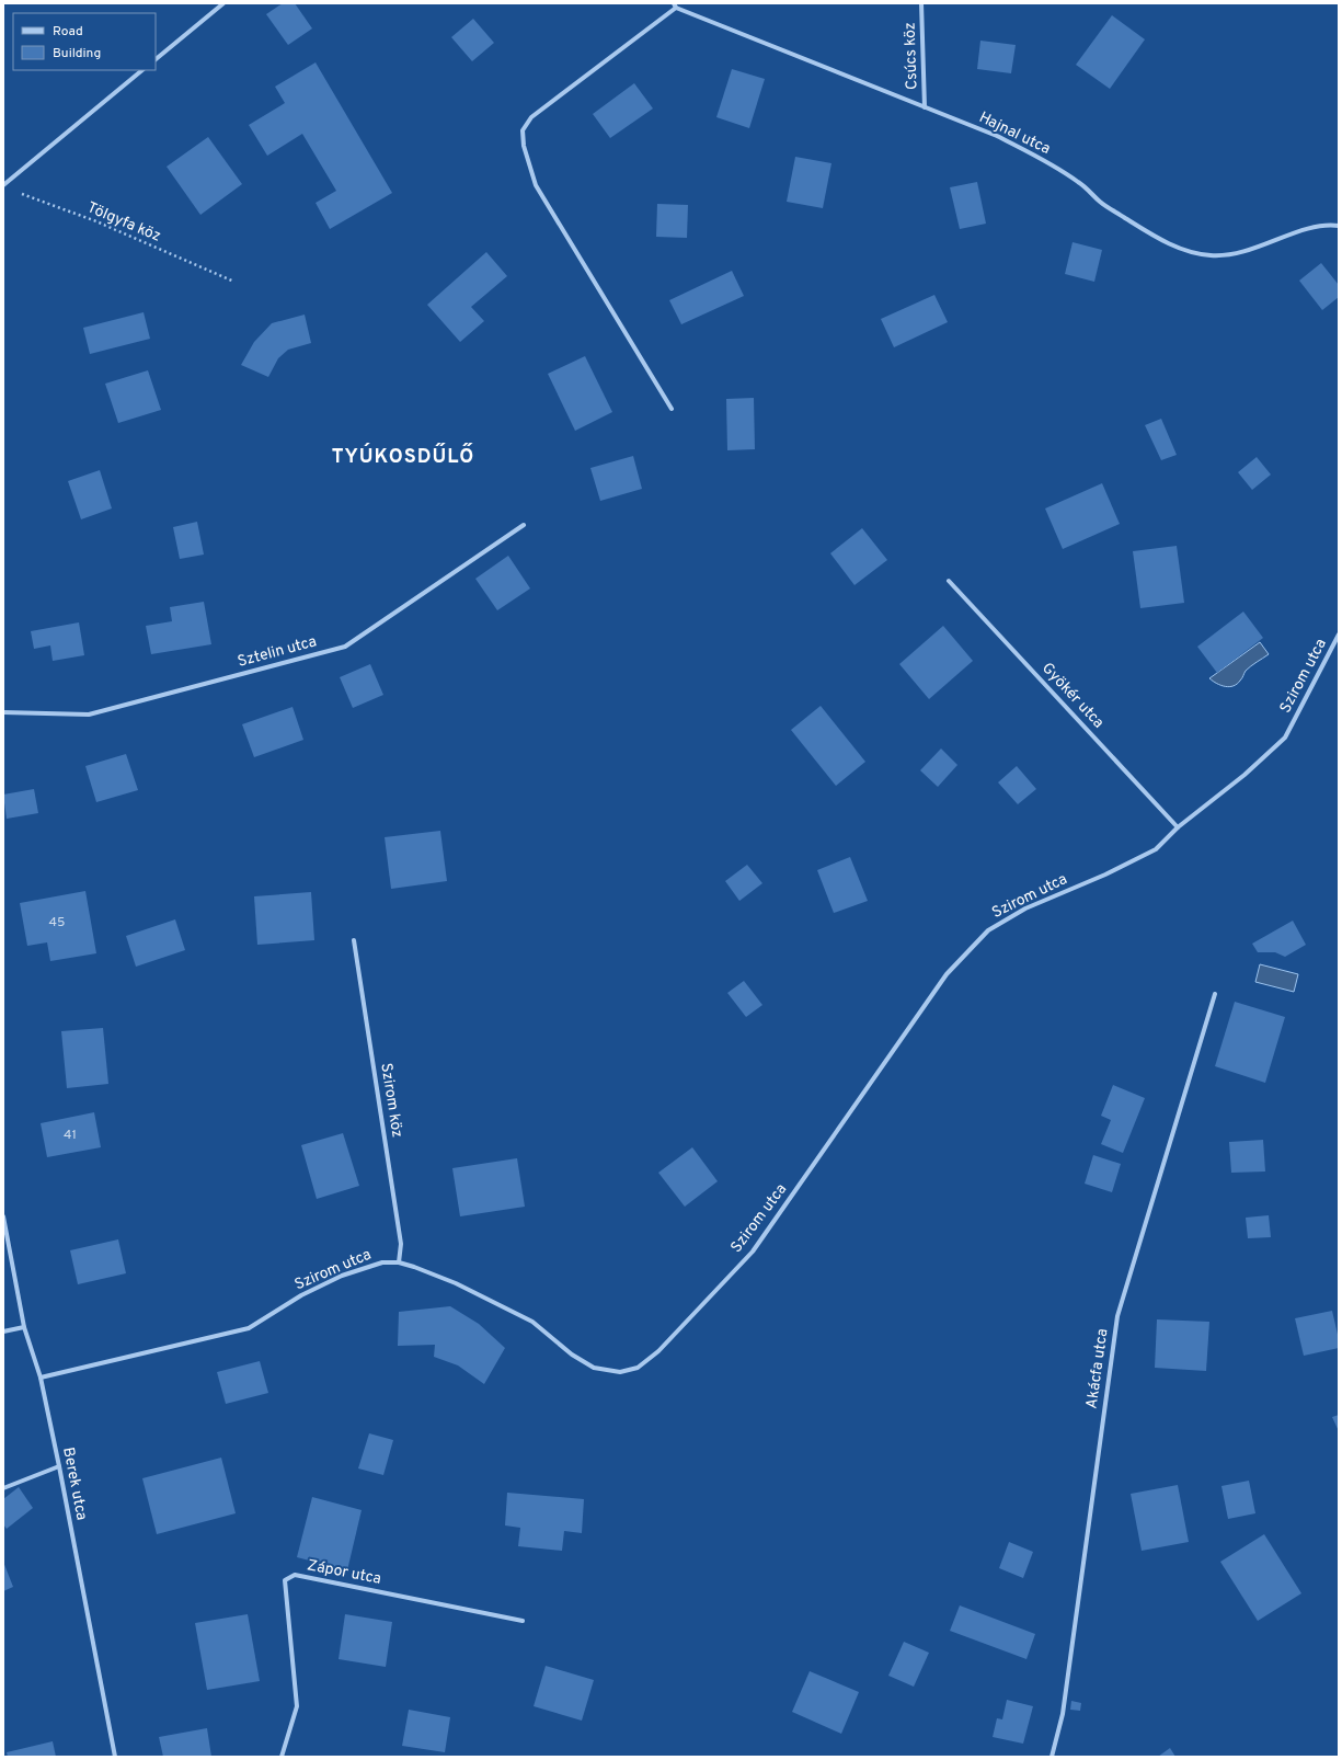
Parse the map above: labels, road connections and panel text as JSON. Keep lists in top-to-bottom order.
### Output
{
  "streets": {
    "street": [
      "Csúcs köz",
      "Hajnal utca",
      "Sztelin utca",
      "Szirom utca",
      "Gyökér utca",
      "Szirom köz",
      "Akácfa utca",
      "Berek utca",
      "Zápor utca"
    ],
    "path": ["Tölgyfa köz"]
  },
  "crossings": [
    ["Csúcs köz", "Hajnal utca"],
    ["Szirom utca", "Gyökér utca"],
    ["Szirom utca", "Szirom köz"],
    ["Szirom utca", "Berek utca"]
  ],
  "districts": ["TYÚKOSDŰLŐ"],
  "house_numbers": ["45", "41"],
  "legend": ["Road", "Building"]
}
